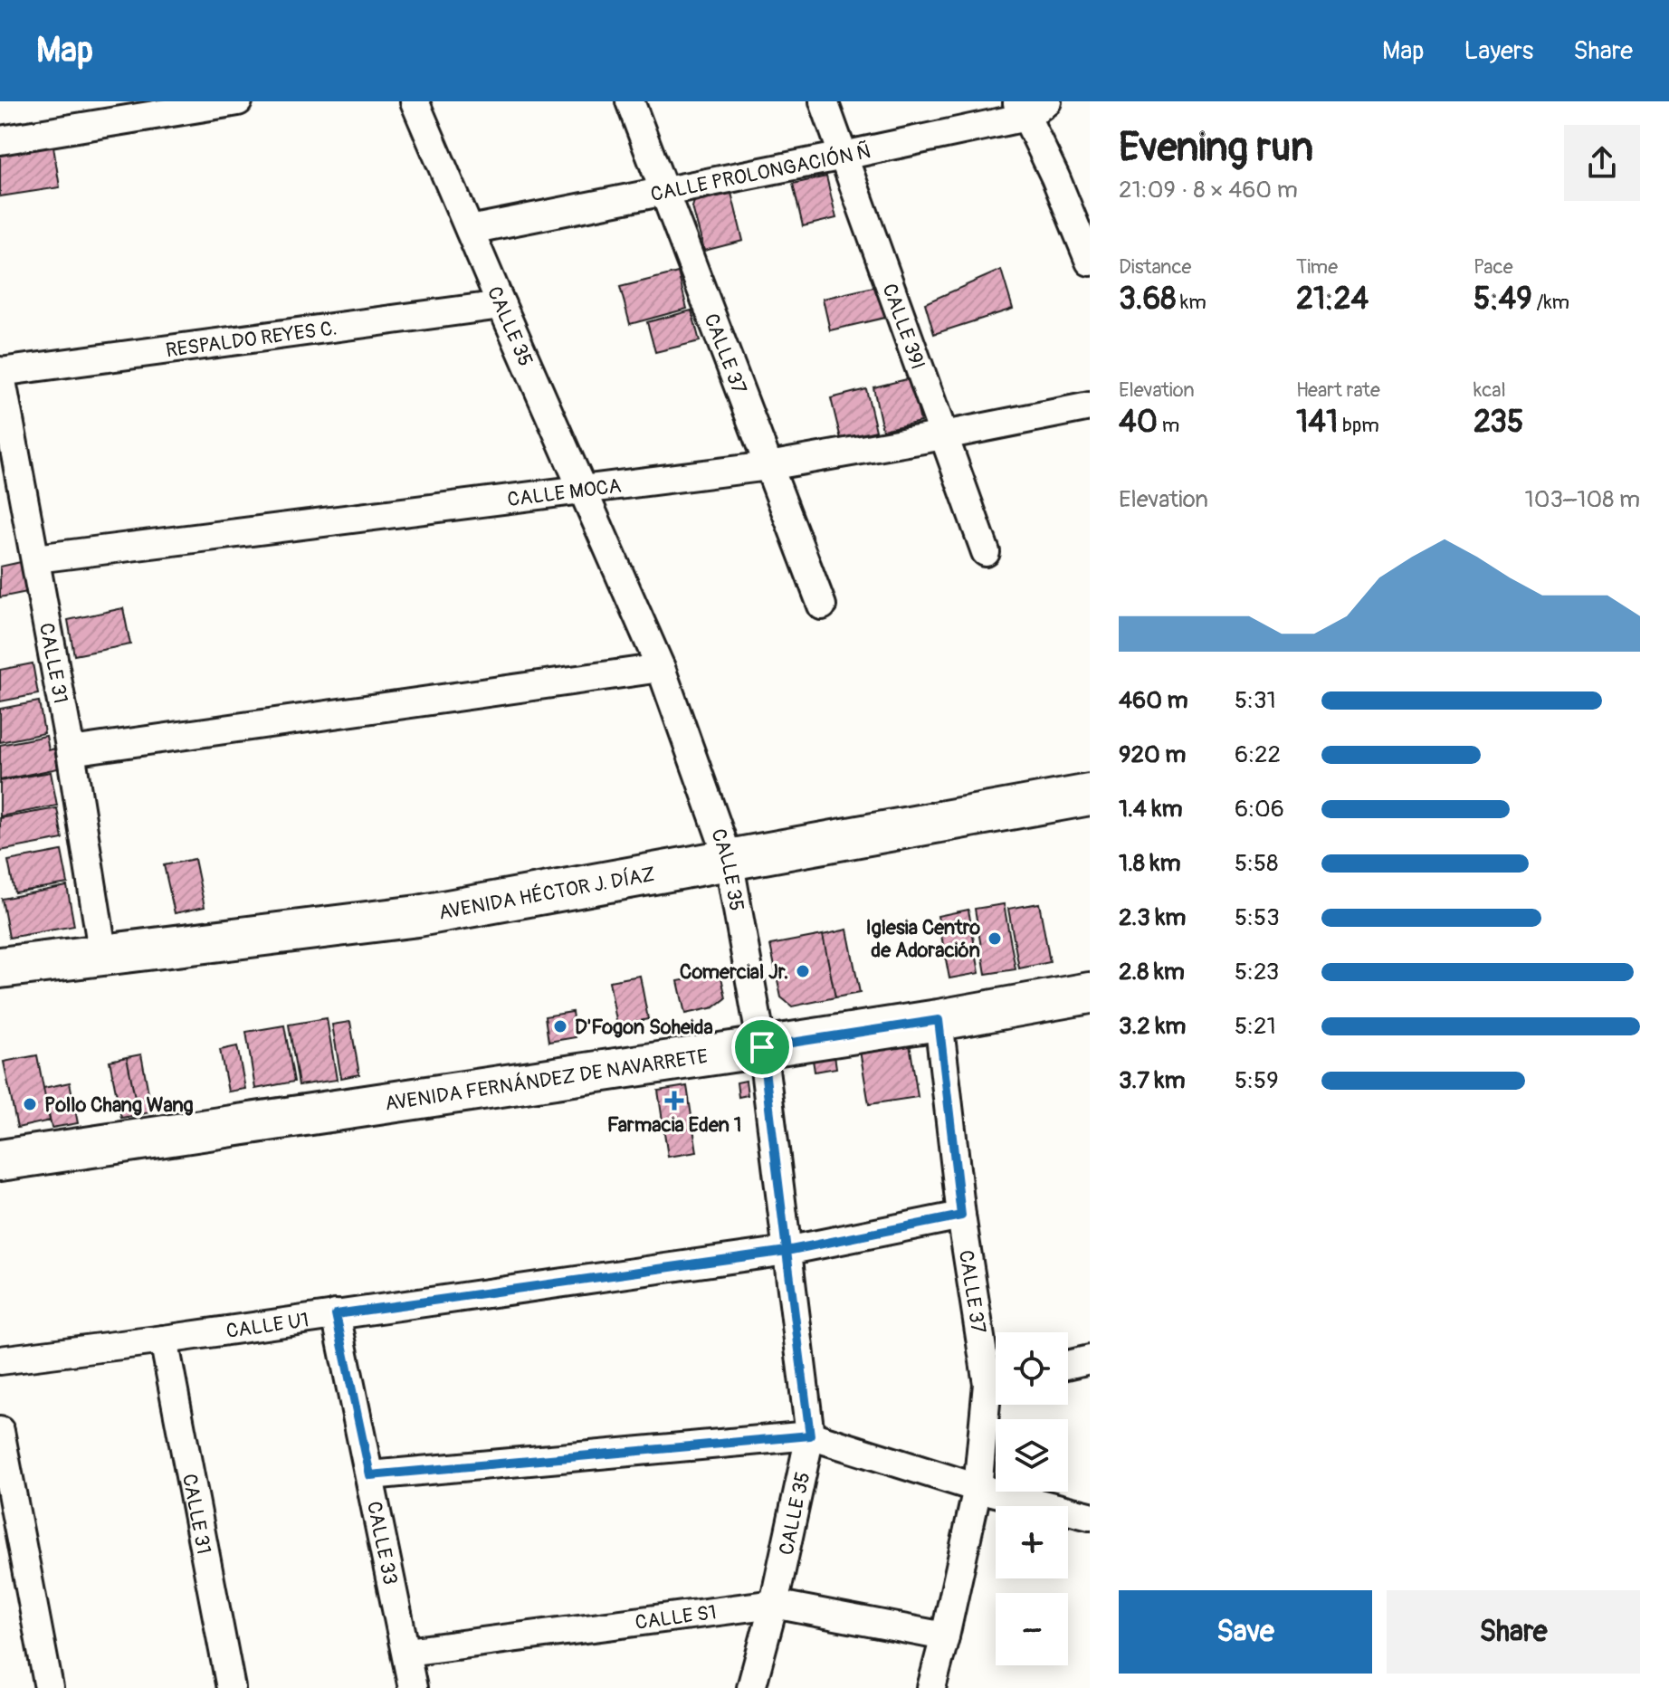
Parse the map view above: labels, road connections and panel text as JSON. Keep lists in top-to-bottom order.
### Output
{
  "streets": {
    "street": [
      "CALLE PROLONGACIÓN Ñ",
      "CALLE 35",
      "CALLE 39I",
      "RESPALDO REYES C.",
      "CALLE 37",
      "CALLE MOCA",
      "CALLE 31",
      "AVENIDA HÉCTOR J. DÍAZ",
      "AVENIDA FERNÁNDEZ DE NAVARRETE",
      "CALLE U1",
      "CALLE 33",
      "CALLE S1"
    ]
  },
  "crossings": [
    ["CALLE PROLONGACIÓN Ñ", "CALLE 35"],
    ["CALLE PROLONGACIÓN Ñ", "CALLE 39I"],
    ["CALLE PROLONGACIÓN Ñ", "CALLE 37"],
    ["CALLE 35", "RESPALDO REYES C."],
    ["CALLE 35", "CALLE MOCA"],
    ["CALLE 35", "AVENIDA HÉCTOR J. DÍAZ"],
    ["CALLE 35", "AVENIDA FERNÁNDEZ DE NAVARRETE"],
    ["CALLE 35", "CALLE U1"],
    ["CALLE 35", "CALLE S1"],
    ["CALLE 39I", "CALLE MOCA"],
    ["RESPALDO REYES C.", "CALLE 31"],
    ["CALLE 37", "CALLE MOCA"],
    ["CALLE 37", "AVENIDA FERNÁNDEZ DE NAVARRETE"],
    ["CALLE 37", "CALLE U1"],
    ["CALLE 37", "CALLE S1"],
    ["CALLE MOCA", "CALLE 31"],
    ["CALLE 31", "AVENIDA HÉCTOR J. DÍAZ"],
    ["CALLE 31", "CALLE U1"],
    ["CALLE U1", "CALLE 33"],
    ["CALLE 33", "CALLE S1"]
  ],
  "places": {
    "other": [
      "Iglesia Centro de Adoración",
      "Comercial Jr.",
      "D'Fogon Soheida",
      "Pollo Chang Wang"
    ],
    "health": ["Farmacia Eden 1"]
  },
  "page": {
    "header": "Map",
    "nav": ["Map", "Layers", "Share"],
    "heading": ["Evening run", "21:09 · 8 × 460 m"],
    "stats": [
      ["Distance", "3.68 km"],
      ["Time", "21:24"],
      ["Pace", "5:49 /km"],
      ["Elevation", "40 m"],
      ["Heart rate", "141 bpm"],
      ["kcal", "235"]
    ],
    "chart": ["Elevation", "103–108 m"],
    "list": [
      {
        "name": "460 m",
        "note": "5:31"
      },
      {
        "name": "920 m",
        "note": "6:22"
      },
      {
        "name": "1.4 km",
        "note": "6:06"
      },
      {
        "name": "1.8 km",
        "note": "5:58"
      },
      {
        "name": "2.3 km",
        "note": "5:53"
      },
      {
        "name": "2.8 km",
        "note": "5:23"
      },
      {
        "name": "3.2 km",
        "note": "5:21"
      },
      {
        "name": "3.7 km",
        "note": "5:59"
      }
    ],
    "map_buttons": ["+", "−"],
    "buttons": ["Save", "Share"]
  }
}
